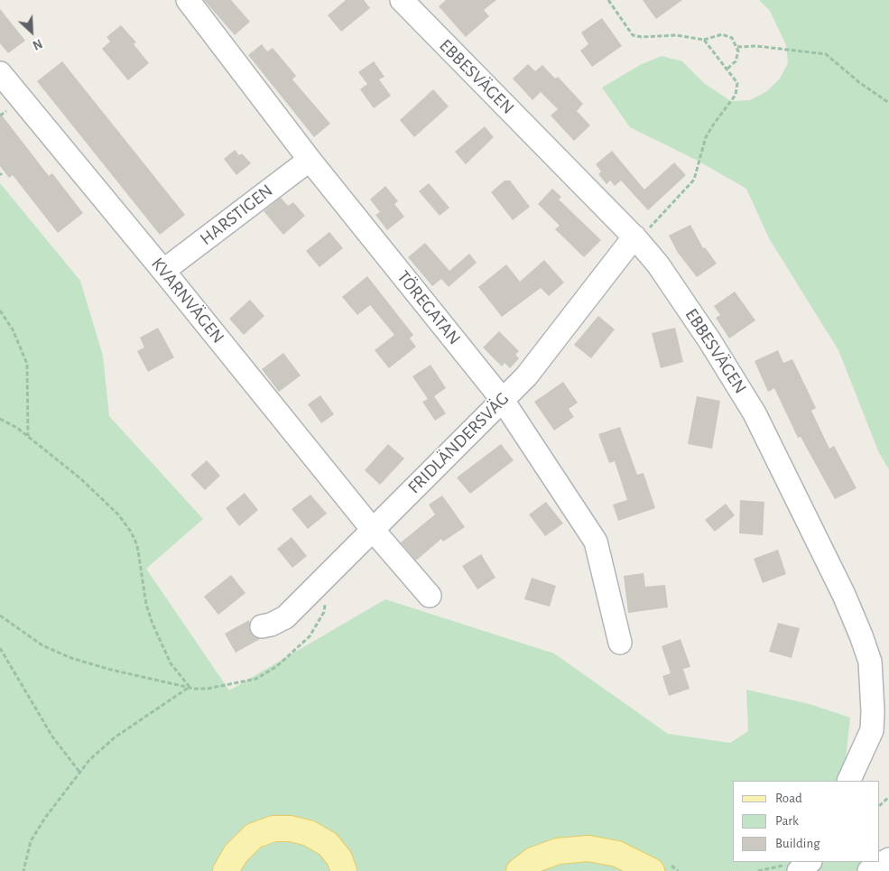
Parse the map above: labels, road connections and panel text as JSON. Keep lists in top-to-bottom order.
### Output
{
  "streets": {
    "street": [
      "EBBESVÄGEN",
      "HARSTIGEN",
      "KVARNVÄGEN",
      "TÖREGATAN",
      "FRIDLÄNDERSVÄG"
    ]
  },
  "crossings": [
    ["EBBESVÄGEN", "FRIDLÄNDERSVÄG"],
    ["HARSTIGEN", "KVARNVÄGEN"],
    ["HARSTIGEN", "TÖREGATAN"],
    ["KVARNVÄGEN", "FRIDLÄNDERSVÄG"],
    ["TÖREGATAN", "FRIDLÄNDERSVÄG"]
  ],
  "legend": ["Road", "Park", "Building"],
  "north": "bottom right"
}
